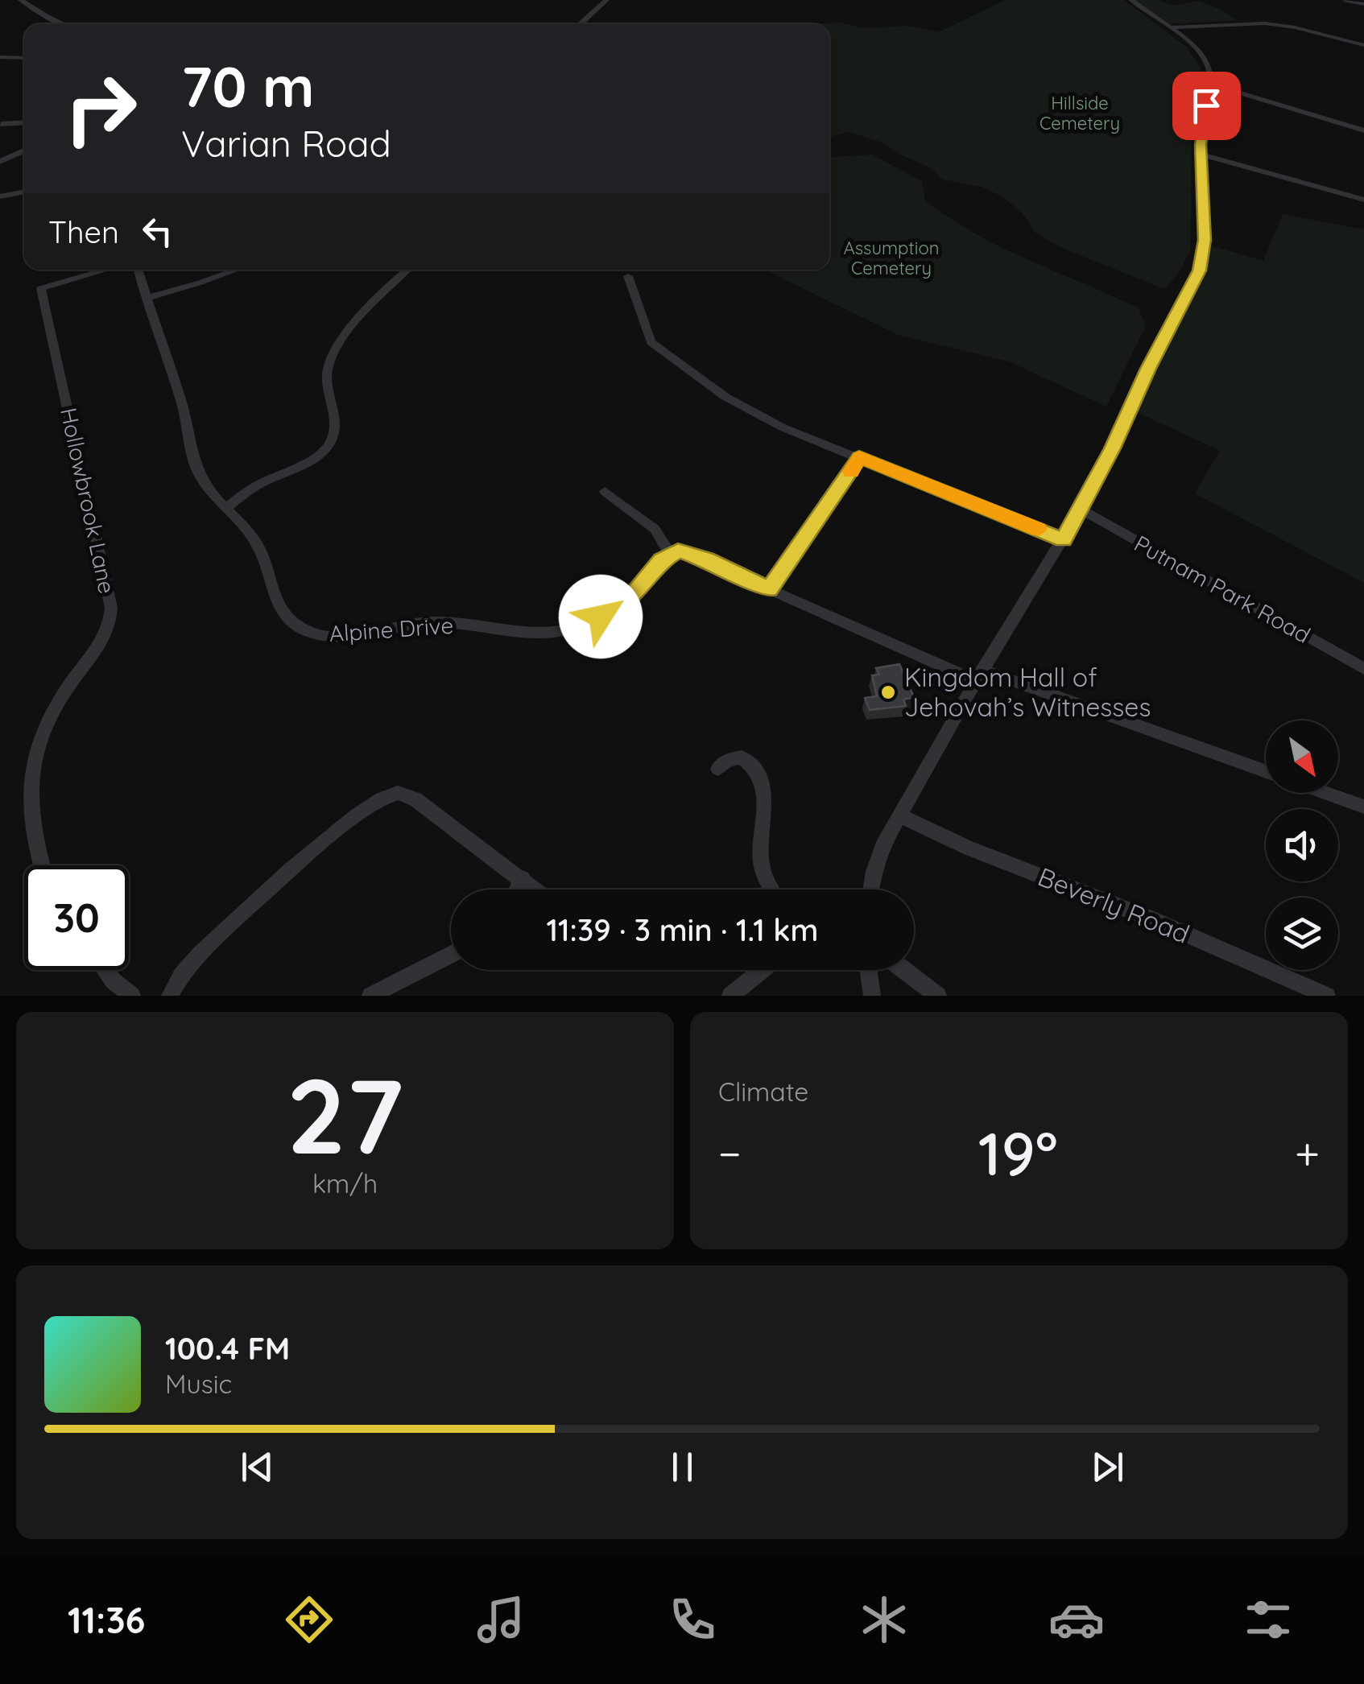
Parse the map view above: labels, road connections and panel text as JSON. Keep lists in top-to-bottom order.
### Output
{
  "streets": {
    "street": [
      "Hollowbrook Lane",
      "Putnam Park Road",
      "Alpine Drive",
      "Beverly Road"
    ]
  },
  "parks": ["Hillside Cemetery", "Assumption Cemetery"],
  "places": ["Kingdom Hall of Jehovah’s Witnesses"],
  "north": "bottom right",
  "page": {
    "turn": ["70 m", "Varian Road"],
    "then": "Then",
    "limit": "30",
    "trip": "11:39 · 3 min · 1.1 km",
    "tile": [
      ["27", "km/h"],
      "Climate"
    ],
    "heat": ["−", "19°", "+"],
    "song": ["100.4 FM", "Music"],
    "tabs": "11:36"
  }
}
